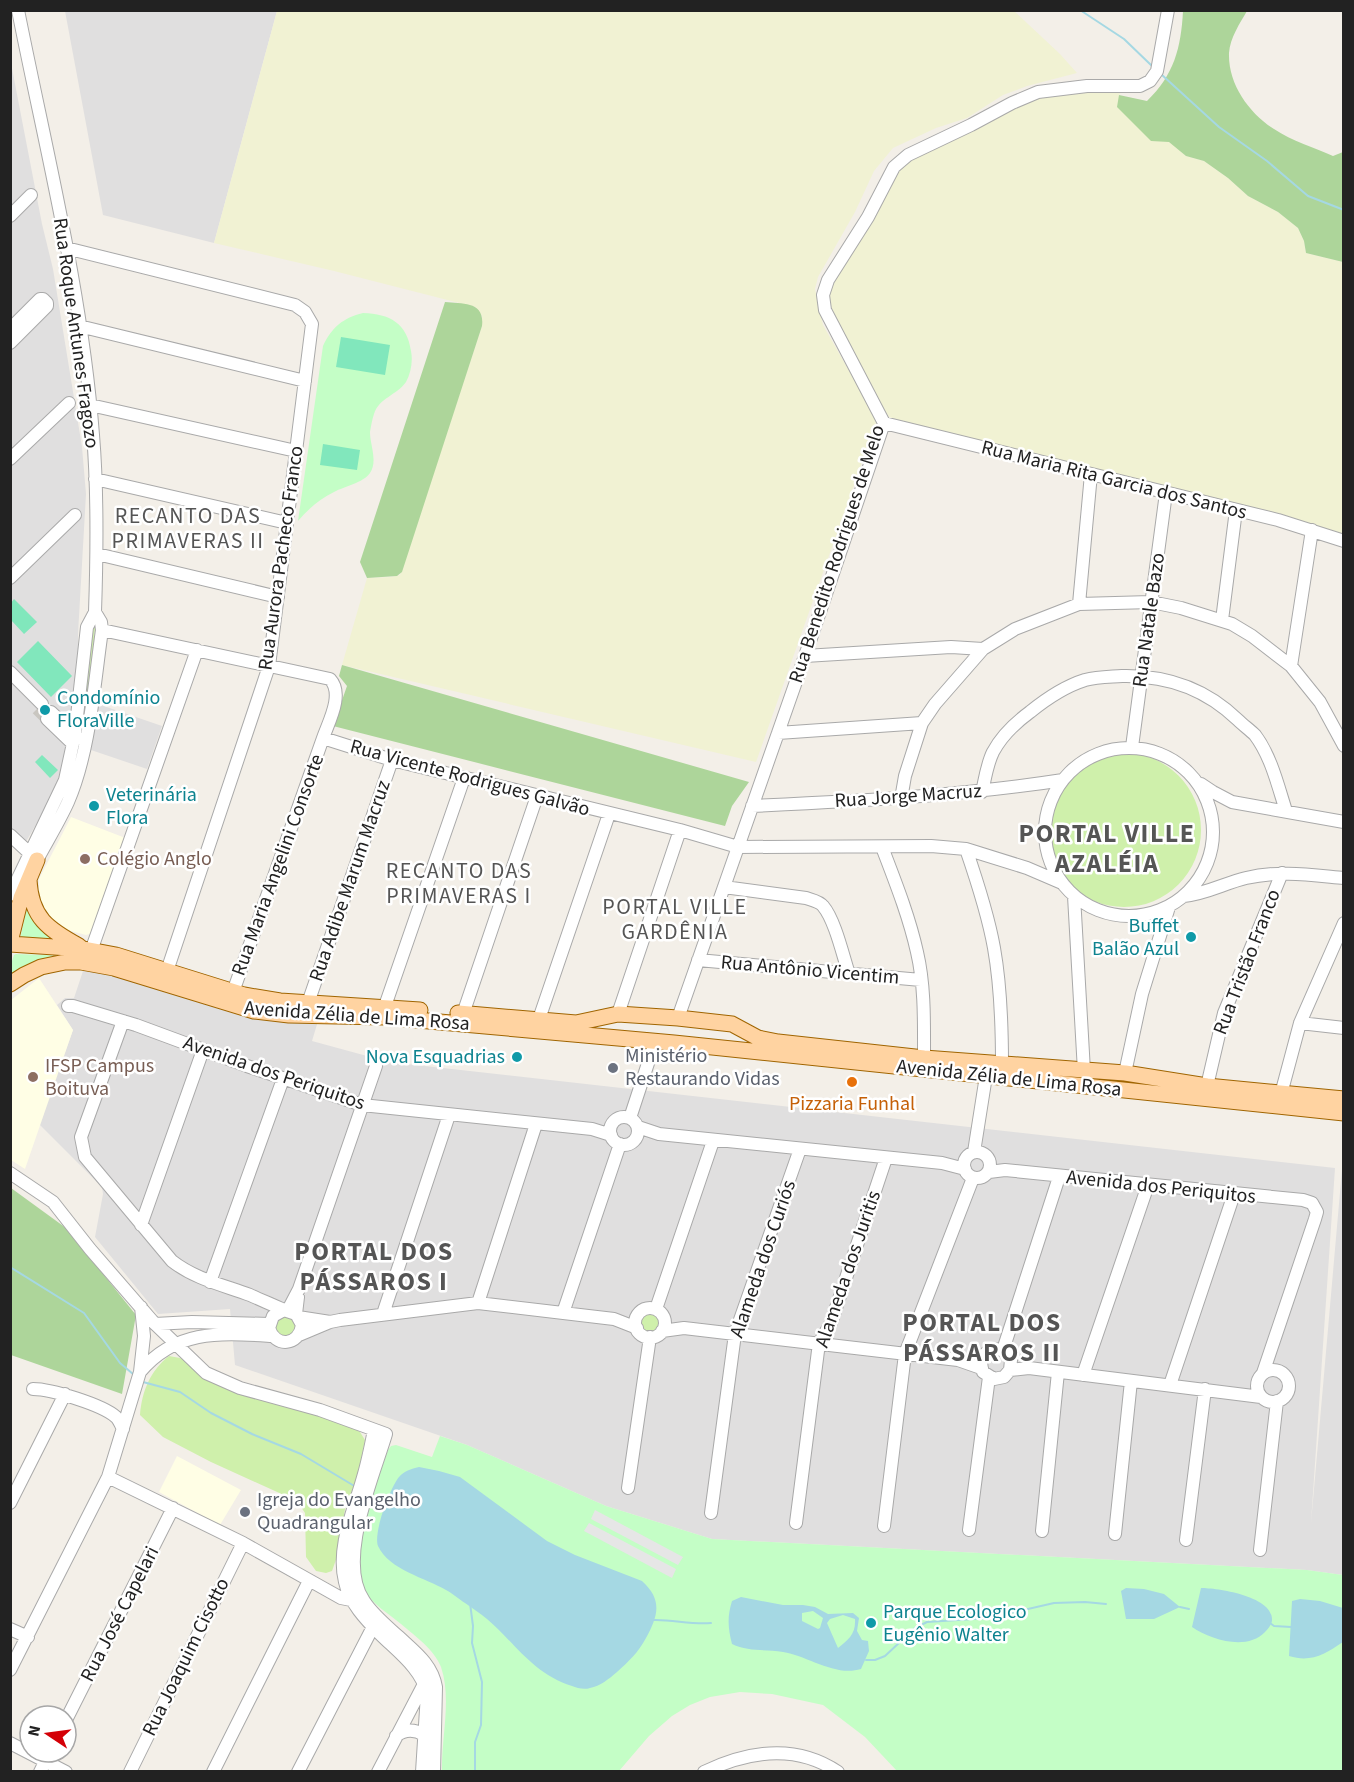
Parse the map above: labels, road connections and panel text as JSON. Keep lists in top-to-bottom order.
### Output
{
  "streets": {
    "main road": ["Rua Roque Antunes Fragozo", "Avenida Zélia de Lima Rosa"],
    "street": [
      "Rua Maria Rita Garcia dos Santos",
      "Rua Benedito Rodrigues de Melo",
      "Rua Aurora Pacheco Franco",
      "Rua Natale Bazo",
      "Rua Vicente Rodrigues Galvão",
      "Rua Jorge Macruz",
      "Rua Maria Angelini Consorte",
      "Rua Adibe Marum Macruz",
      "Rua Tristão Franco",
      "Rua Antônio Vicentim",
      "Avenida dos Periquitos",
      "Alameda dos Curiós",
      "Alameda dos Juritis",
      "Rua José Capelari",
      "Rua Joaquim Cisotto"
    ]
  },
  "crossings": [
    ["Rua Roque Antunes Fragozo", "Rua Aurora Pacheco Franco"],
    ["Rua Roque Antunes Fragozo", "Avenida Zélia de Lima Rosa"],
    ["Rua Maria Rita Garcia dos Santos", "Rua Benedito Rodrigues de Melo"],
    ["Rua Maria Rita Garcia dos Santos", "Rua Natale Bazo"],
    ["Rua Benedito Rodrigues de Melo", "Rua Vicente Rodrigues Galvão"],
    ["Rua Benedito Rodrigues de Melo", "Rua Jorge Macruz"],
    ["Rua Benedito Rodrigues de Melo", "Rua Antônio Vicentim"],
    ["Rua Benedito Rodrigues de Melo", "Avenida Zélia de Lima Rosa"],
    ["Rua Aurora Pacheco Franco", "Rua Vicente Rodrigues Galvão"],
    ["Rua Aurora Pacheco Franco", "Avenida Zélia de Lima Rosa"],
    ["Rua Natale Bazo", "Rua Vicente Rodrigues Galvão"],
    ["Rua Natale Bazo", "Rua Jorge Macruz"],
    ["Rua Vicente Rodrigues Galvão", "Rua Jorge Macruz"],
    ["Rua Vicente Rodrigues Galvão", "Rua Maria Angelini Consorte"],
    ["Rua Vicente Rodrigues Galvão", "Rua Adibe Marum Macruz"],
    ["Rua Maria Angelini Consorte", "Avenida Zélia de Lima Rosa"],
    ["Rua Adibe Marum Macruz", "Avenida Zélia de Lima Rosa"],
    ["Rua Tristão Franco", "Avenida Zélia de Lima Rosa"],
    ["Avenida dos Periquitos", "Alameda dos Juritis"]
  ],
  "districts": [
    "RECANTO DAS PRIMAVERAS II",
    "PORTAL VILLE AZALÉIA",
    "RECANTO DAS PRIMAVERAS I",
    "PORTAL VILLE GARDÊNIA",
    "PORTAL DOS PÁSSAROS I",
    "PORTAL DOS PÁSSAROS II"
  ],
  "places": [
    "Condomínio FloraVille",
    "Veterinária Flora",
    "Colégio Anglo",
    "Buffet Balão Azul",
    "Nova Esquadrias",
    "Ministério Restaurando Vidas",
    "IFSP Campus Boituva",
    "Pizzaria Funhal",
    "Igreja do Evangelho Quadrangular",
    "Parque Ecologico Eugênio Walter"
  ],
  "north": "left"
}
